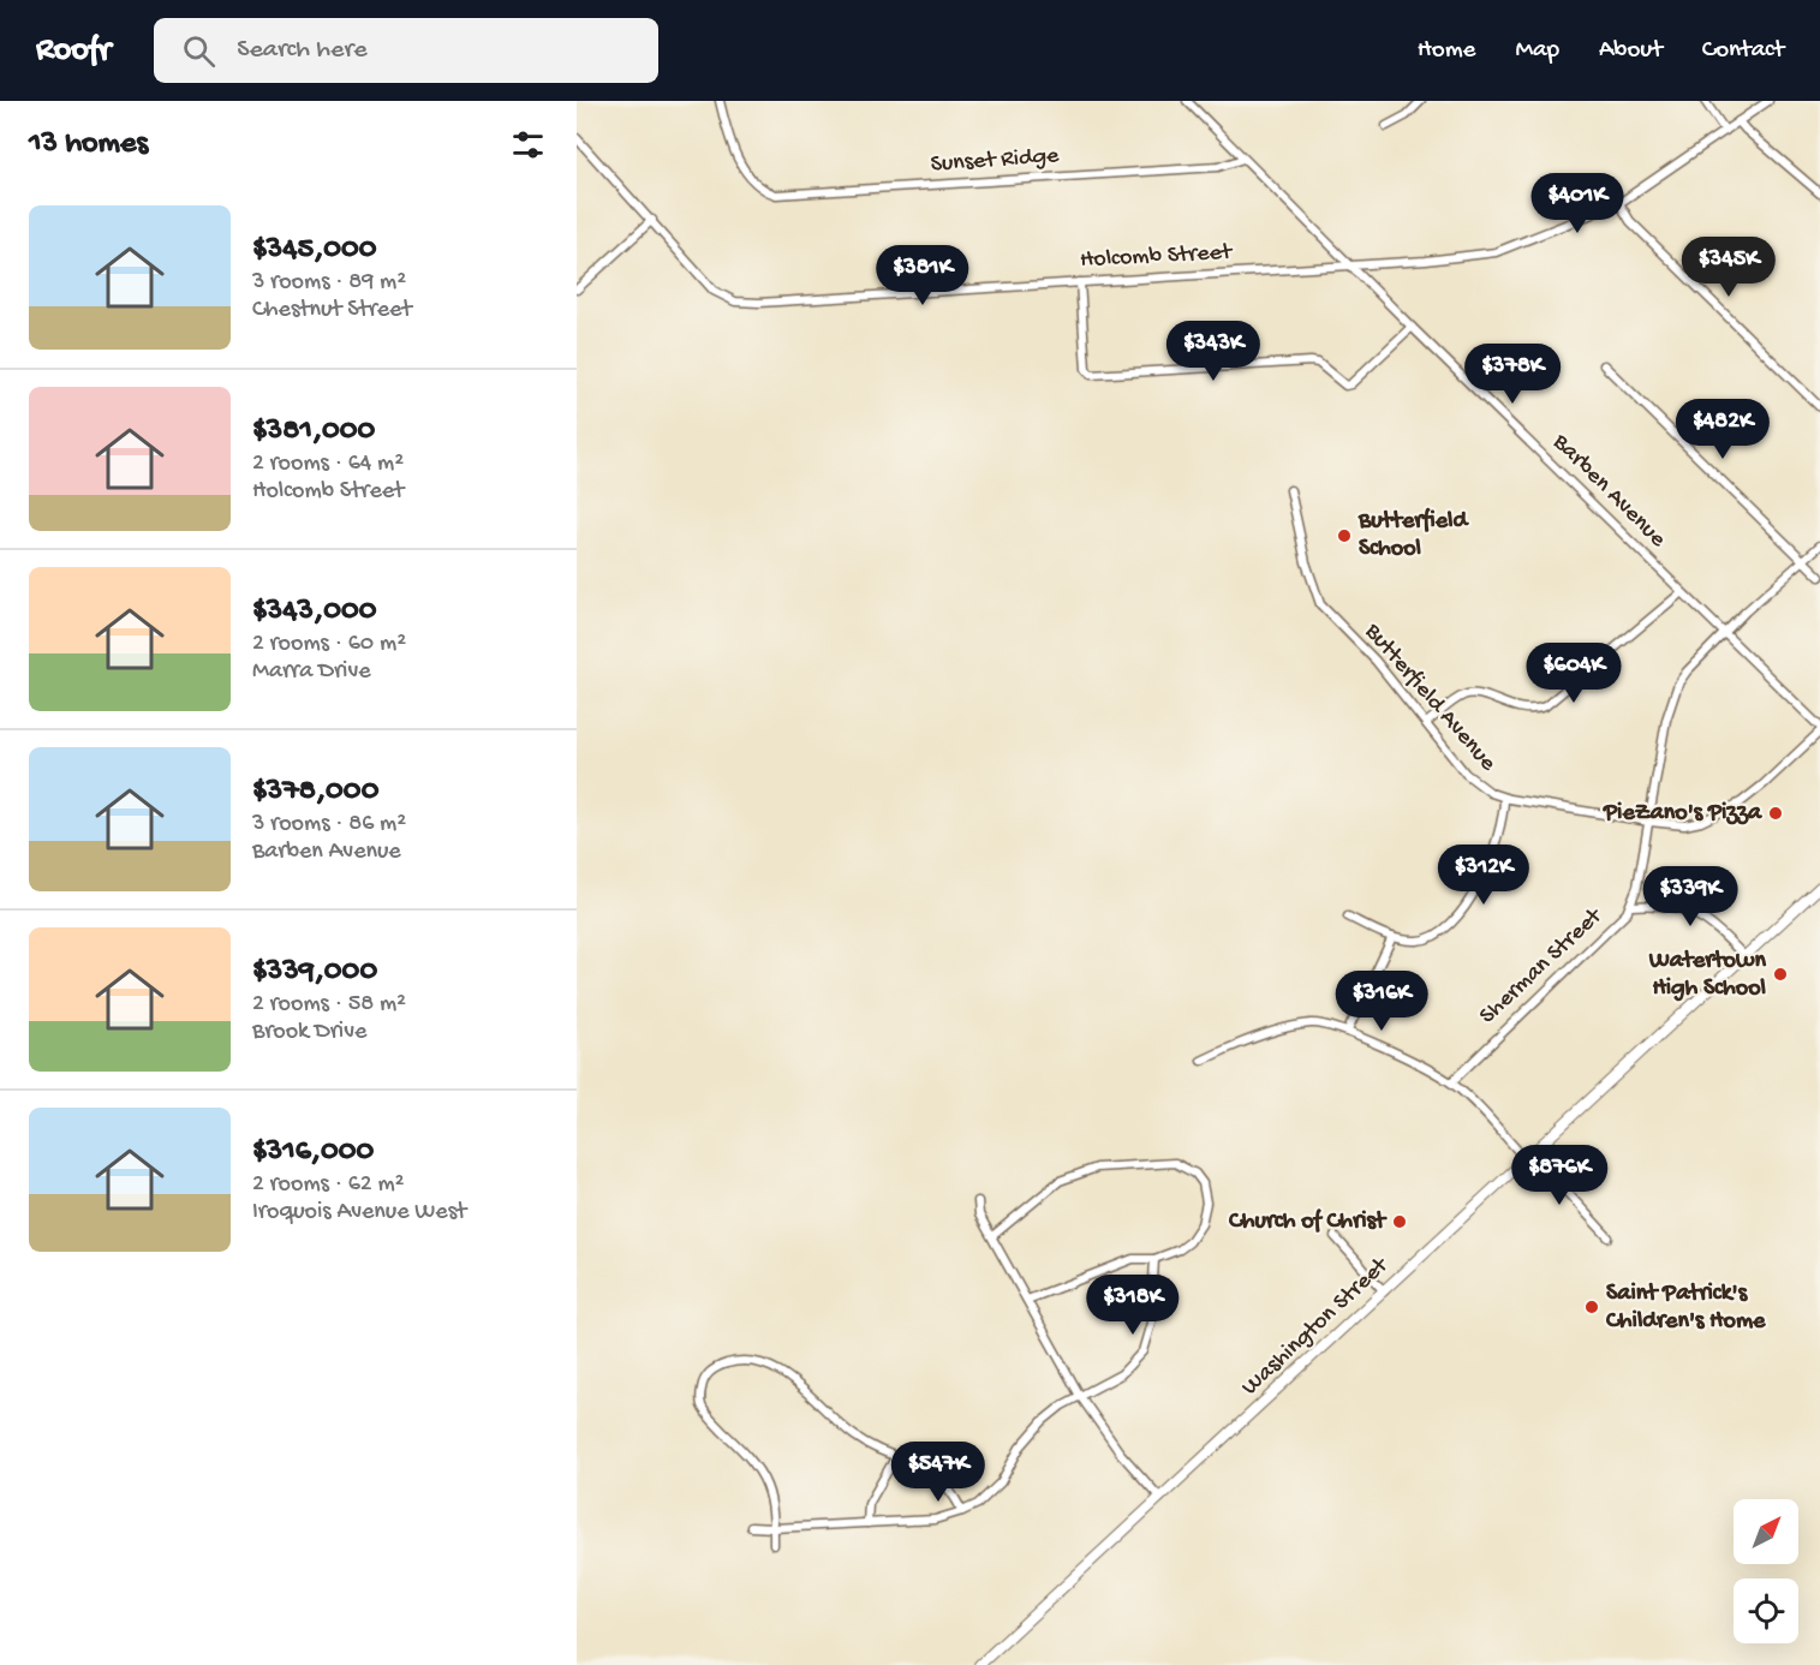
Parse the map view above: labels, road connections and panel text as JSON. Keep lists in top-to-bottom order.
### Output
{
  "streets": {
    "main road": ["Washington Street"],
    "street": [
      "Sunset Ridge",
      "Holcomb Street",
      "Barben Avenue",
      "Butterfield Avenue",
      "Sherman Street"
    ]
  },
  "crossings": [
    ["Sunset Ridge", "Barben Avenue"],
    ["Holcomb Street", "Barben Avenue"],
    ["Barben Avenue", "Sherman Street"],
    ["Butterfield Avenue", "Sherman Street"]
  ],
  "places": [
    "Butterfield School",
    "PieZano's Pizza",
    "Watertown High School",
    "Church of Christ",
    "Saint Patrick's Children's Home"
  ],
  "north": "top right",
  "page": {
    "header": "Roofr",
    "search": "Search here",
    "nav": [
      "Home",
      "Map",
      "About",
      "Contact"
    ],
    "heading": "13 homes",
    "price": [
      "$401K",
      "$345K",
      "$381K",
      "$343K",
      "$378K",
      "$482K",
      "$604K",
      "$312K",
      "$339K",
      "$316K",
      "$876K",
      "$318K",
      "$547K"
    ],
    "list": [
      {
        "name": "$345,000",
        "note": "3 rooms · 89 m² · Chestnut Street"
      },
      {
        "name": "$381,000",
        "note": "2 rooms · 64 m² · Holcomb Street"
      },
      {
        "name": "$343,000",
        "note": "2 rooms · 60 m² · Marra Drive"
      },
      {
        "name": "$378,000",
        "note": "3 rooms · 86 m² · Barben Avenue"
      },
      {
        "name": "$339,000",
        "note": "2 rooms · 58 m² · Brook Drive"
      },
      {
        "name": "$316,000",
        "note": "2 rooms · 62 m² · Iroquois Avenue West"
      }
    ]
  }
}
